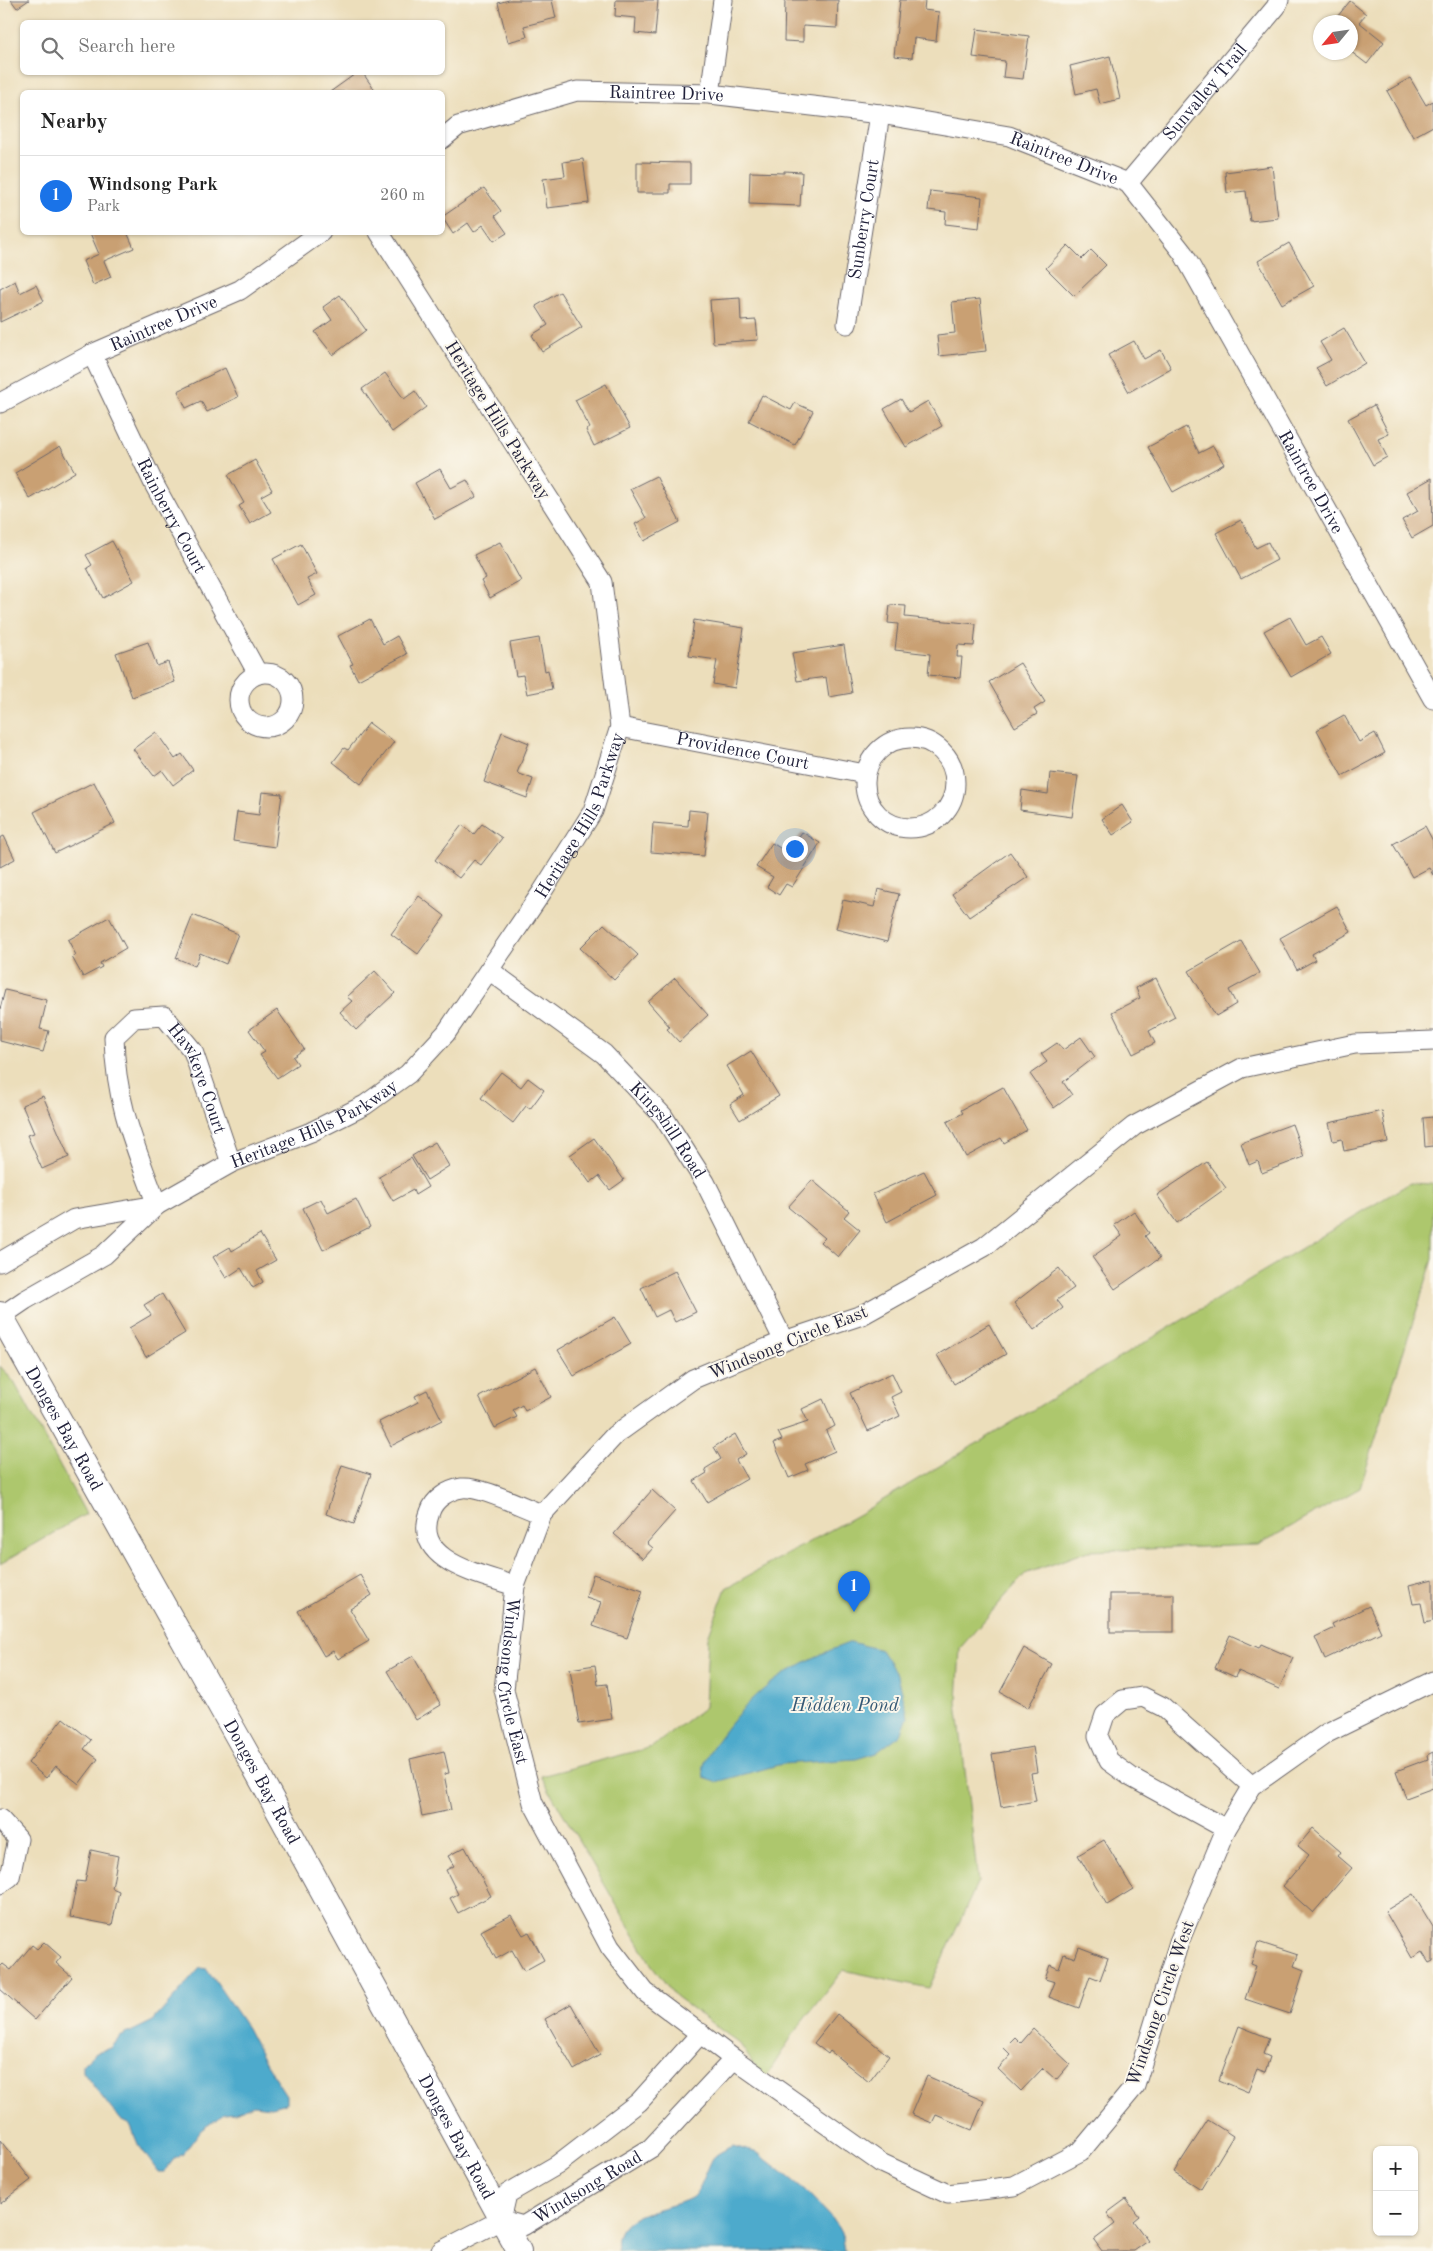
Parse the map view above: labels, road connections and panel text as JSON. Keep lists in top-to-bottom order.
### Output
{
  "streets": {
    "street": [
      "Sunvalley Trail",
      "Raintree Drive",
      "Sunberry Court",
      "Heritage Hills Parkway",
      "Rainberry Court",
      "Providence Court",
      "Hawkeye Court",
      "Kingshill Road",
      "Windsong Circle East",
      "Donges Bay Road",
      "Windsong Circle West",
      "Windsong Road"
    ]
  },
  "crossings": [
    ["Sunvalley Trail", "Raintree Drive"],
    ["Raintree Drive", "Sunberry Court"],
    ["Raintree Drive", "Rainberry Court"],
    ["Heritage Hills Parkway", "Providence Court"],
    ["Heritage Hills Parkway", "Hawkeye Court"],
    ["Heritage Hills Parkway", "Kingshill Road"],
    ["Heritage Hills Parkway", "Donges Bay Road"],
    ["Kingshill Road", "Windsong Circle East"],
    ["Windsong Circle East", "Windsong Circle West"],
    ["Windsong Circle East", "Windsong Road"],
    ["Donges Bay Road", "Windsong Road"],
    ["Windsong Circle West", "Windsong Road"]
  ],
  "water": ["Hidden Pond"],
  "north": "bottom left",
  "page": {
    "search": "Search here",
    "heading": "Nearby",
    "list": [
      {
        "mark": "1",
        "name": "Windsong Park",
        "note": "Park",
        "value": "260 m"
      }
    ],
    "pins": "1",
    "map_buttons": ["+", "−"]
  }
}
